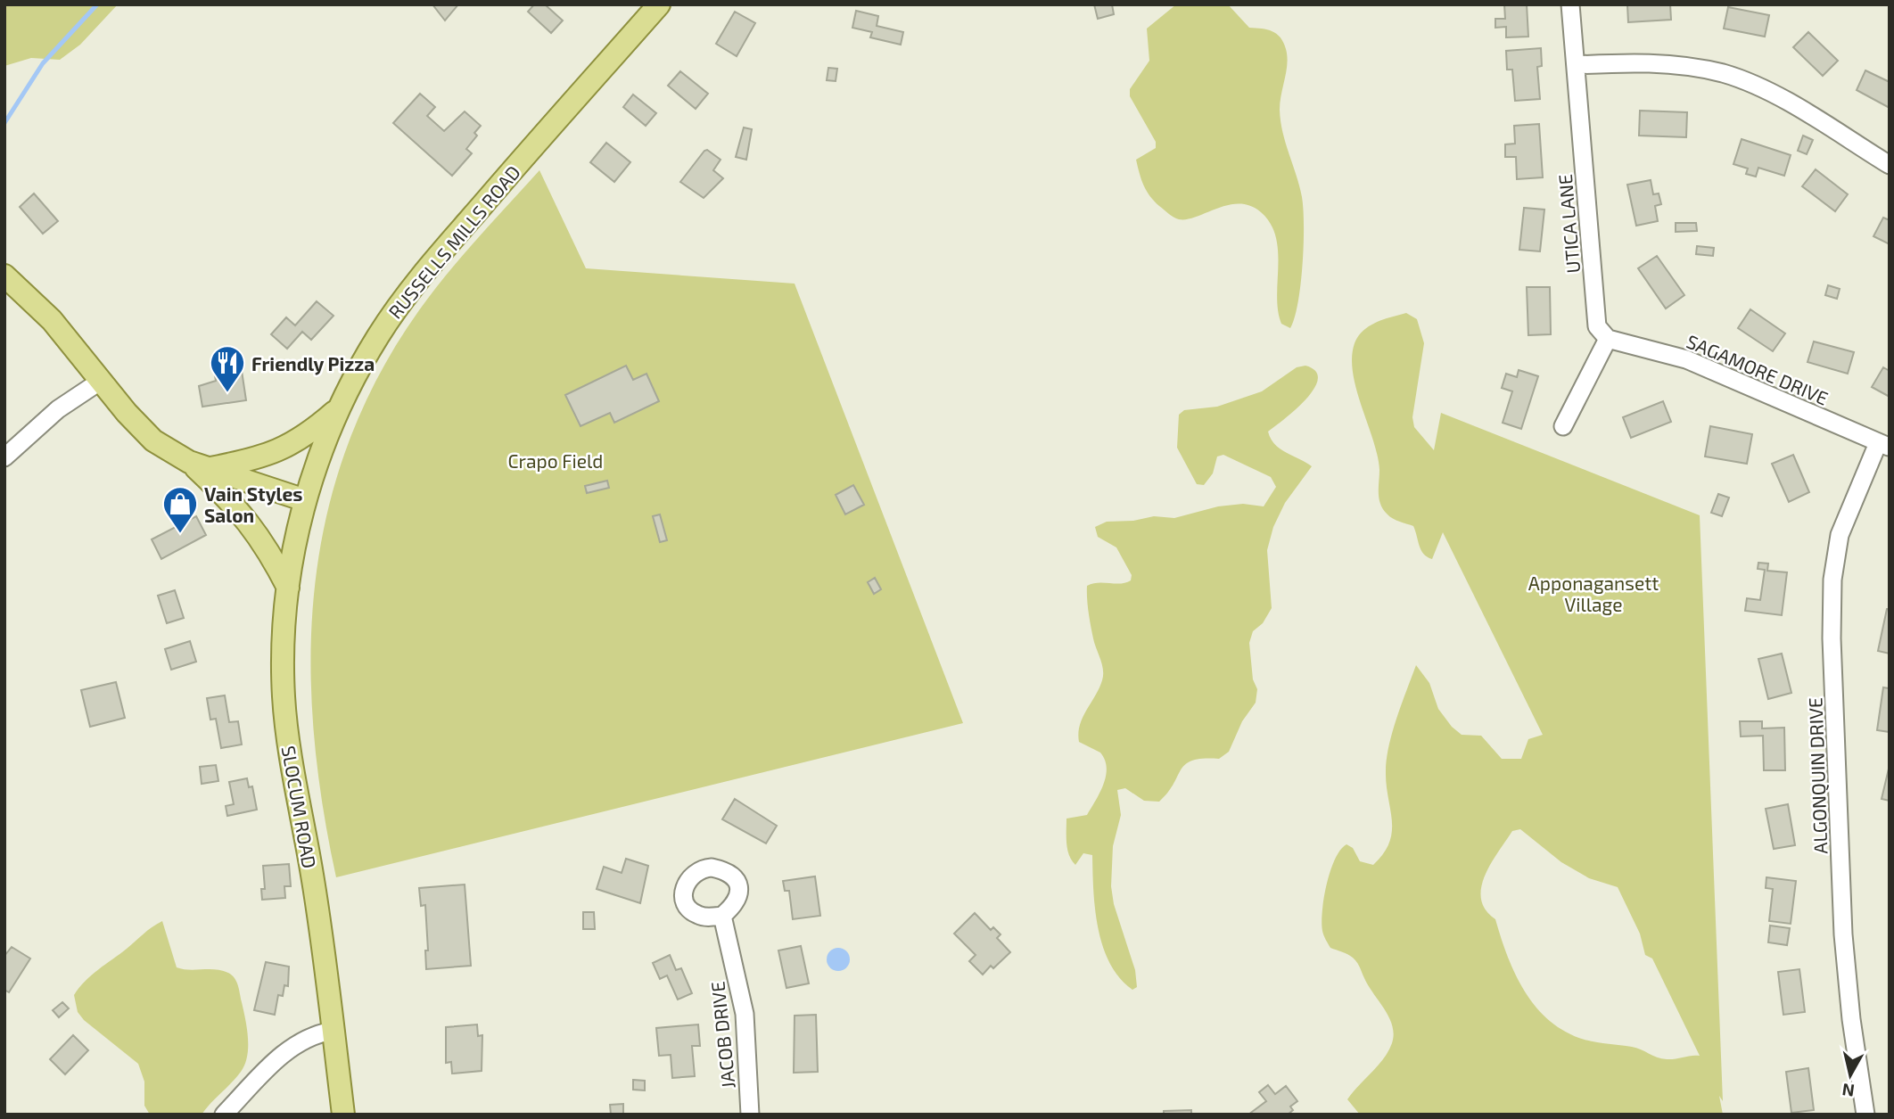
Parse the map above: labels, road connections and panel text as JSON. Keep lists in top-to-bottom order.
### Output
{
  "streets": {
    "main road": ["RUSSELLS MILLS ROAD", "SLOCUM ROAD"],
    "street": [
      "UTICA LANE",
      "SAGAMORE DRIVE",
      "ALGONQUIN DRIVE",
      "JACOB DRIVE"
    ]
  },
  "crossings": [
    ["UTICA LANE", "SAGAMORE DRIVE"],
    ["RUSSELLS MILLS ROAD", "SLOCUM ROAD"],
    ["SAGAMORE DRIVE", "ALGONQUIN DRIVE"]
  ],
  "parks": ["Crapo Field", "Apponagansett Village"],
  "places": {
    "restaurant": ["Friendly Pizza"],
    "shop": ["Vain Styles Salon"]
  },
  "north": "bottom"
}
